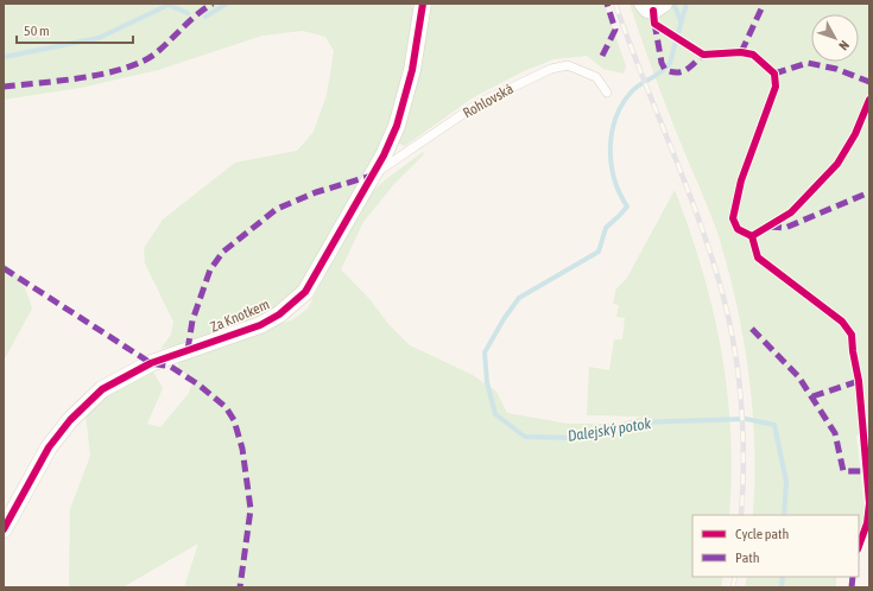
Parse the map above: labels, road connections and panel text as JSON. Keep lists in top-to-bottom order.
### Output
{
  "streets": {
    "street": ["Za Knotkem"],
    "lane": ["Rohlovská"]
  },
  "crossings": [
    ["Rohlovská", "Za Knotkem"]
  ],
  "water": ["Dalejský potok"],
  "legend": ["Cycle path", "Path"],
  "scale_bar": "50 m",
  "north": "bottom right"
}
